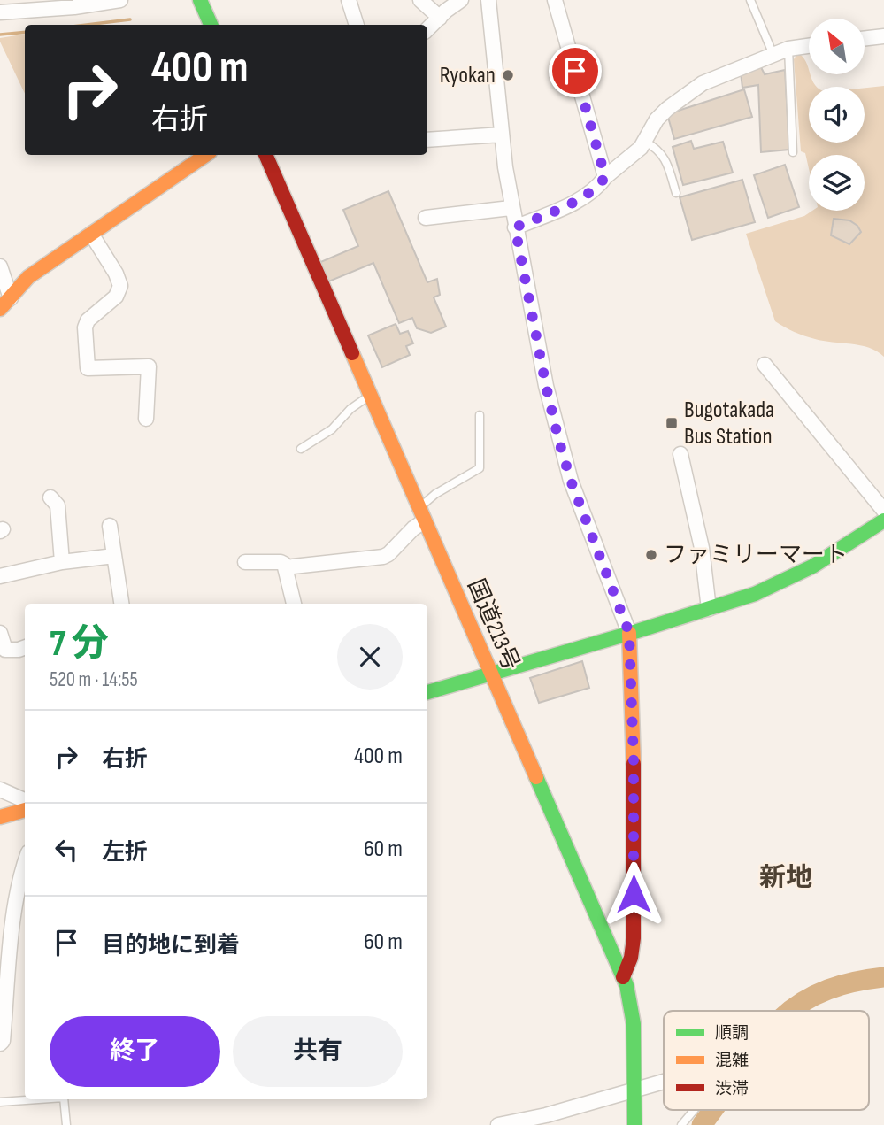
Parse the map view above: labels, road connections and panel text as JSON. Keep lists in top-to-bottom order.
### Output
{
  "streets": {
    "main road": ["国道213号"]
  },
  "districts": ["新地"],
  "places": {
    "other": ["Ryokan", "ファミリーマート"],
    "transit": ["Bugotakada Bus Station"]
  },
  "legend": ["順調", "混雑", "渋滞"],
  "north": "top left",
  "page": {
    "turn": ["400 m", "右折"],
    "heading": ["7 分", "520 m · 14:55"],
    "list": [
      {
        "name": "右折",
        "value": "400 m"
      },
      {
        "name": "左折",
        "value": "60 m"
      },
      {
        "name": "目的地に到着",
        "value": "60 m"
      }
    ],
    "buttons": ["終了", "共有"]
  }
}
